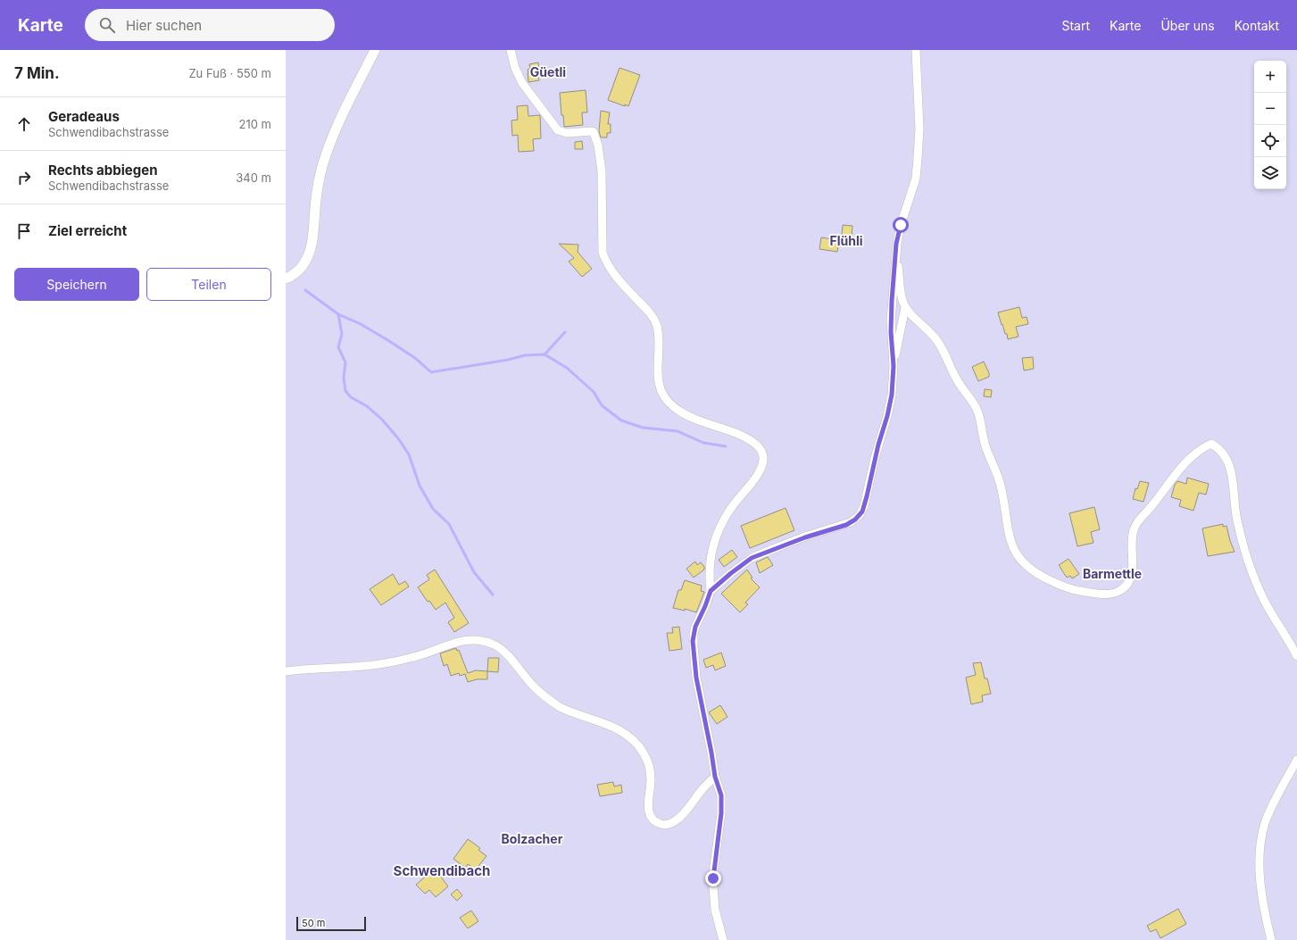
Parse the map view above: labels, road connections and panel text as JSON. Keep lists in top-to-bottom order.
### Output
{
  "districts": [
    "Güetli",
    "Flühli",
    "Barmettle",
    "Bolzacher",
    "Schwendibach"
  ],
  "scale_bar": "50 m",
  "page": {
    "header": "Karte",
    "search": "Hier suchen",
    "nav": [
      "Start",
      "Karte",
      "Über uns",
      "Kontakt"
    ],
    "heading": ["7 Min.", "Zu Fuß · 550 m"],
    "map_buttons": ["+", "−"],
    "list": [
      ["Geradeaus", "Schwendibachstrasse", "210 m"],
      ["Rechts abbiegen", "Schwendibachstrasse", "340 m"],
      "Ziel erreicht"
    ],
    "buttons": ["Speichern", "Teilen"],
    "scale": "50 m"
  }
}
